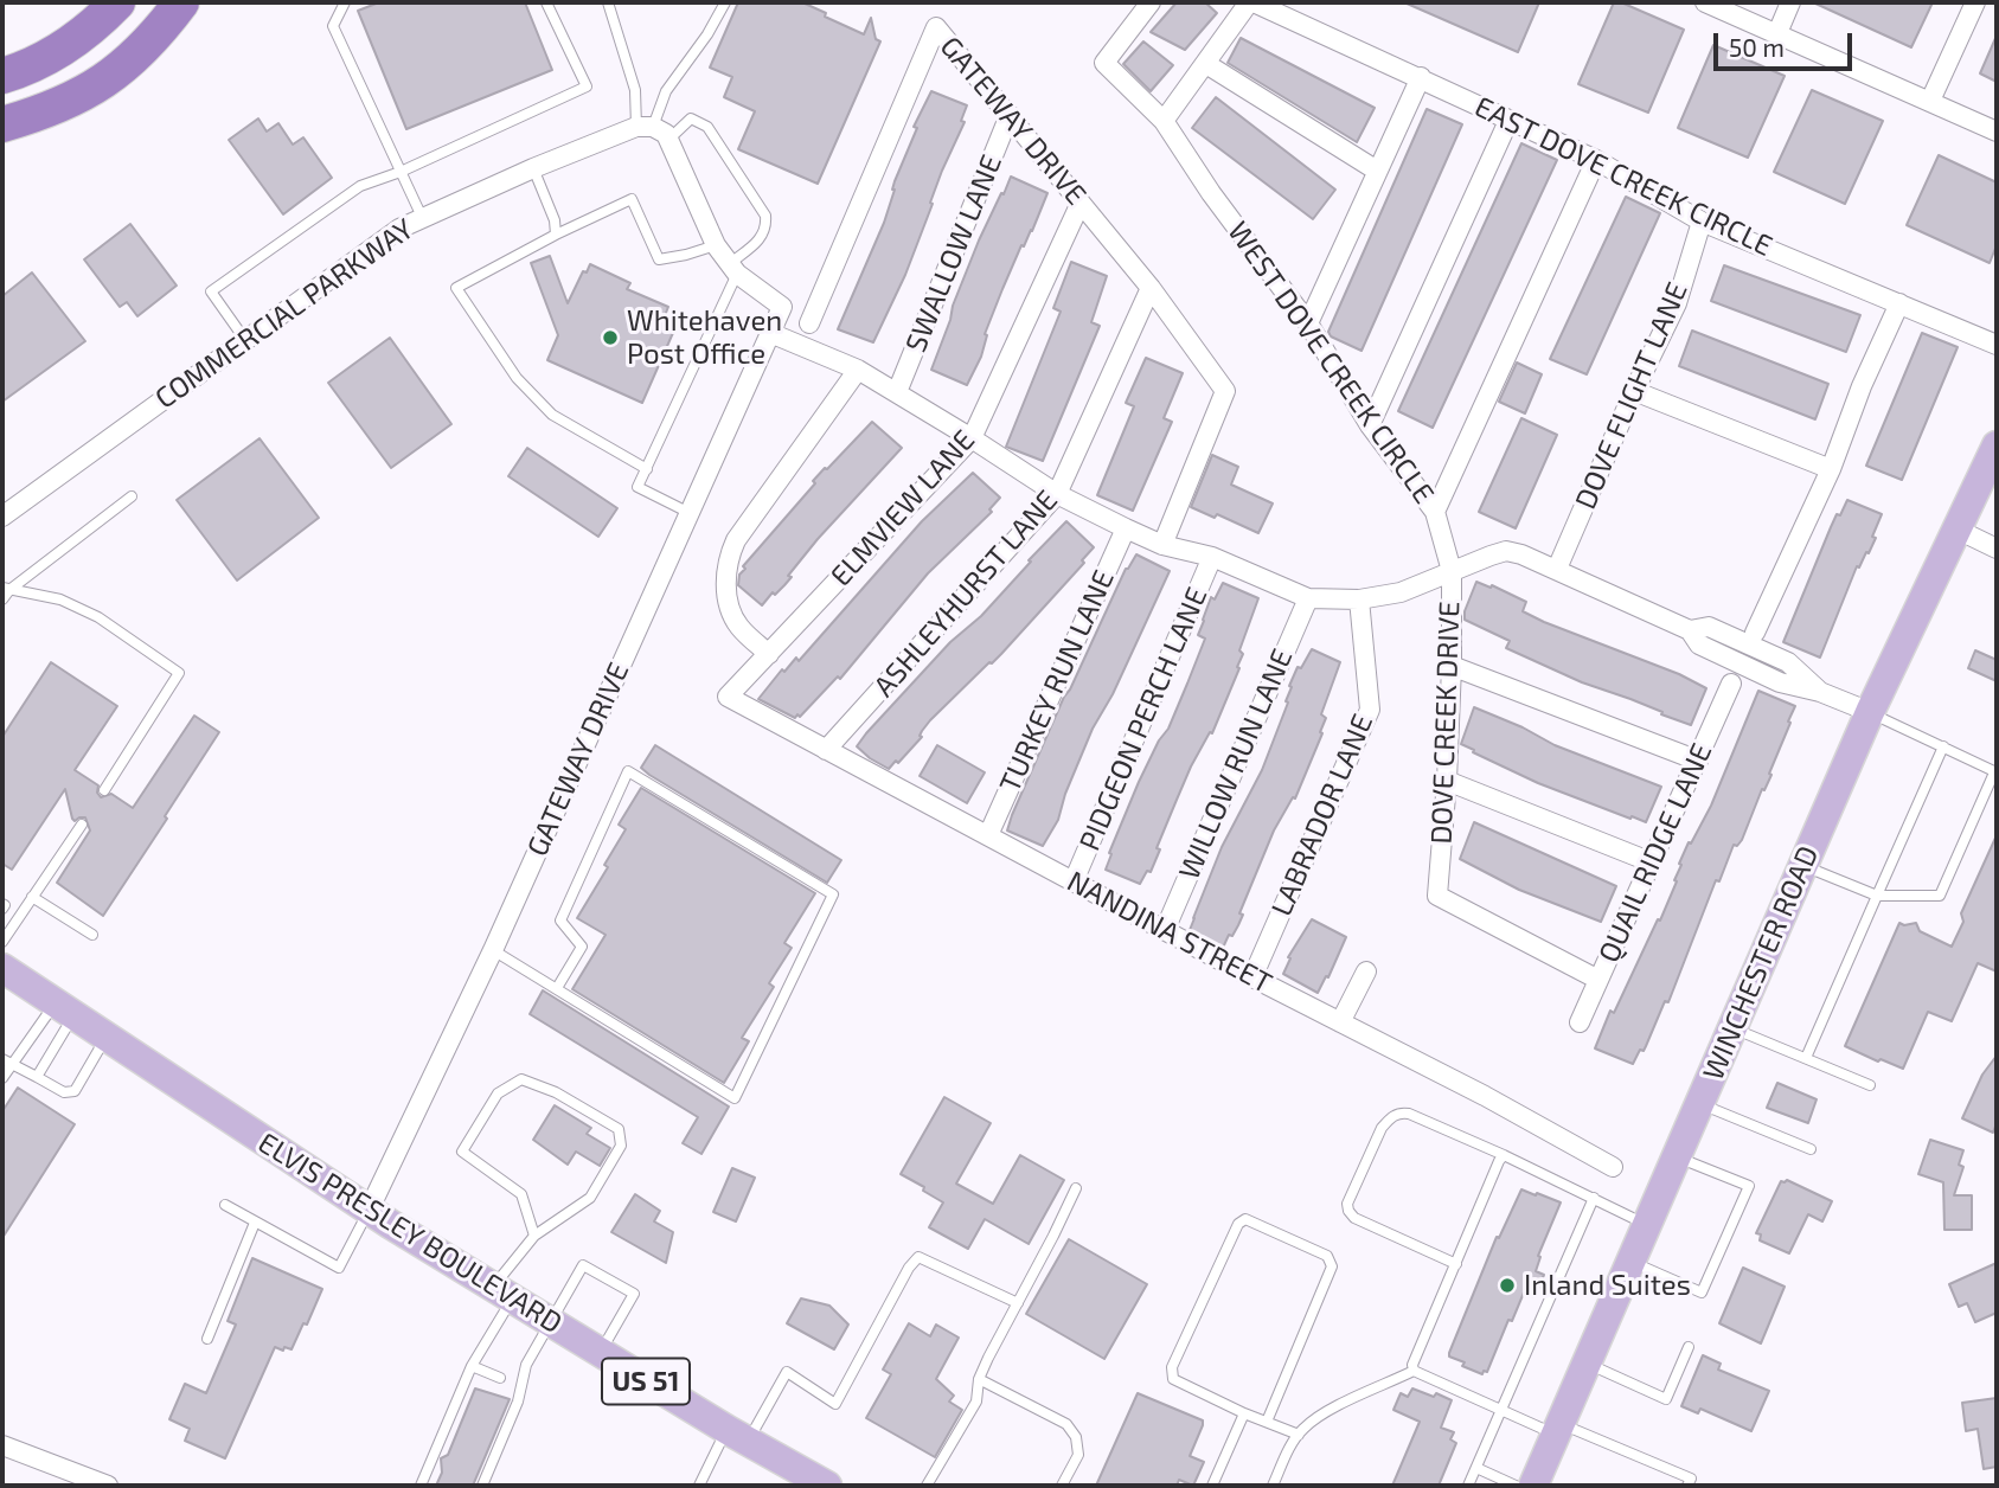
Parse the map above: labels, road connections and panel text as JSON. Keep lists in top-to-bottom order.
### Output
{
  "streets": {
    "main road": ["WINCHESTER ROAD", "ELVIS PRESLEY BOULEVARD", "US 51"],
    "street": [
      "GATEWAY DRIVE",
      "EAST DOVE CREEK CIRCLE",
      "SWALLOW LANE",
      "COMMERCIAL PARKWAY",
      "WEST DOVE CREEK CIRCLE",
      "DOVE FLIGHT LANE",
      "ELMVIEW LANE",
      "ASHLEYHURST LANE",
      "TURKEY RUN LANE",
      "PIDGEON PERCH LANE",
      "DOVE CREEK DRIVE",
      "WILLOW RUN LANE",
      "LABRADOR LANE",
      "QUAIL RIDGE LANE",
      "NANDINA STREET"
    ]
  },
  "crossings": [
    ["GATEWAY DRIVE", "SWALLOW LANE"],
    ["GATEWAY DRIVE", "ELMVIEW LANE"],
    ["GATEWAY DRIVE", "ASHLEYHURST LANE"],
    ["GATEWAY DRIVE", "DOVE CREEK DRIVE"],
    ["GATEWAY DRIVE", "ELVIS PRESLEY BOULEVARD"],
    ["EAST DOVE CREEK CIRCLE", "DOVE FLIGHT LANE"],
    ["SWALLOW LANE", "DOVE CREEK DRIVE"],
    ["WEST DOVE CREEK CIRCLE", "DOVE CREEK DRIVE"],
    ["ELMVIEW LANE", "DOVE CREEK DRIVE"],
    ["ELMVIEW LANE", "NANDINA STREET"],
    ["ASHLEYHURST LANE", "DOVE CREEK DRIVE"],
    ["ASHLEYHURST LANE", "NANDINA STREET"],
    ["TURKEY RUN LANE", "DOVE CREEK DRIVE"],
    ["TURKEY RUN LANE", "NANDINA STREET"],
    ["PIDGEON PERCH LANE", "DOVE CREEK DRIVE"],
    ["PIDGEON PERCH LANE", "NANDINA STREET"],
    ["DOVE CREEK DRIVE", "WILLOW RUN LANE"],
    ["DOVE CREEK DRIVE", "LABRADOR LANE"],
    ["DOVE CREEK DRIVE", "QUAIL RIDGE LANE"],
    ["WILLOW RUN LANE", "NANDINA STREET"],
    ["LABRADOR LANE", "NANDINA STREET"]
  ],
  "places": ["Whitehaven Post Office", "Inland Suites"],
  "scale_bar": "50 m"
}
